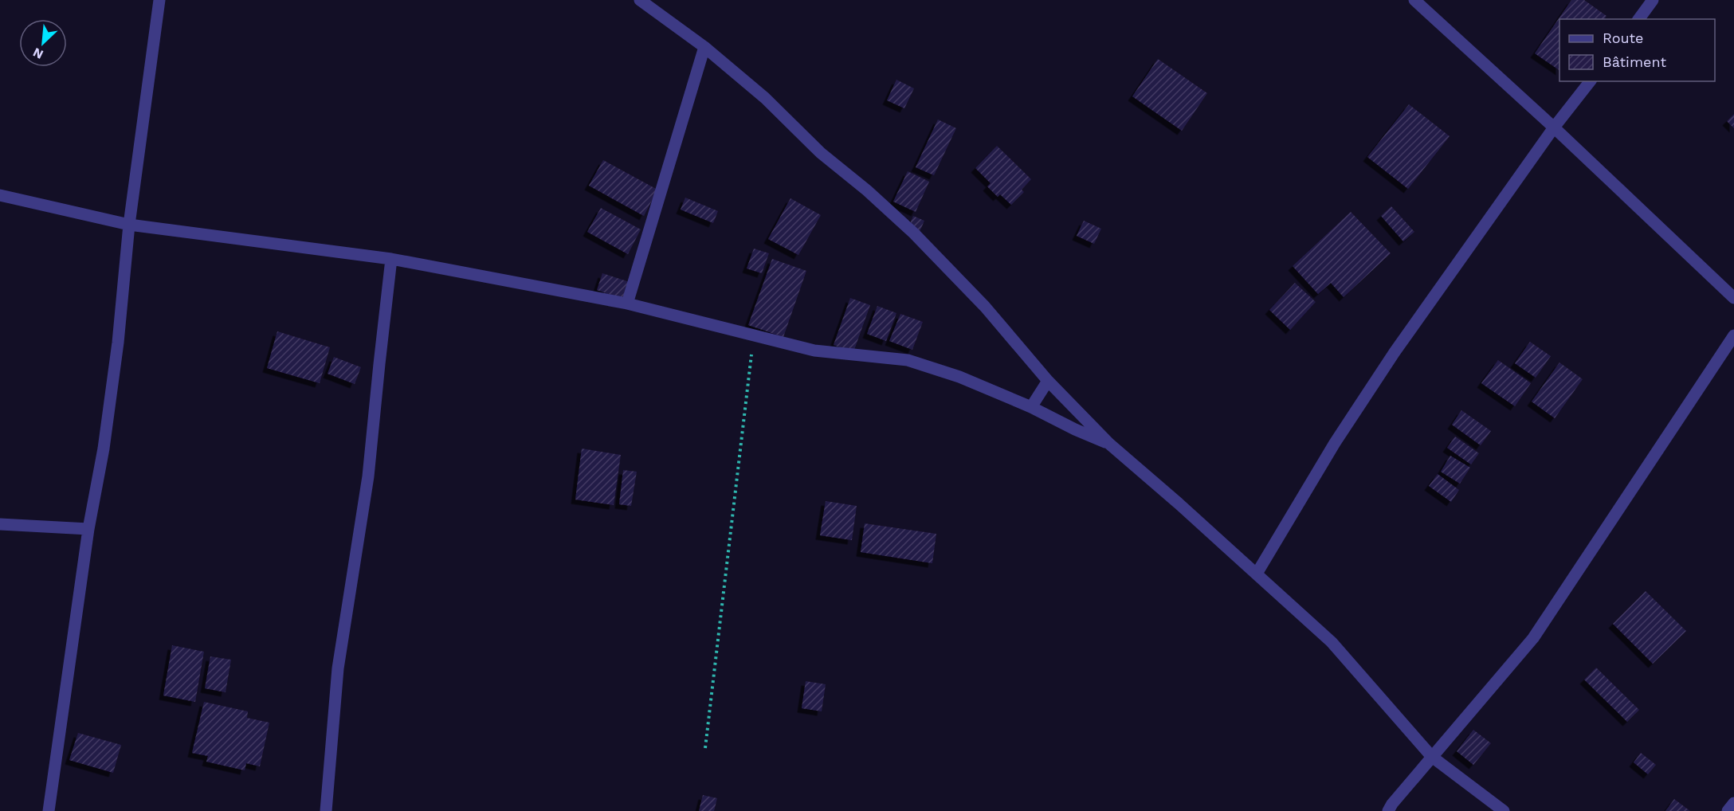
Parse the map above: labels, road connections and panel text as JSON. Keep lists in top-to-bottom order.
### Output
{
  "legend": ["Route", "Bâtiment"],
  "north": "bottom left"
}
